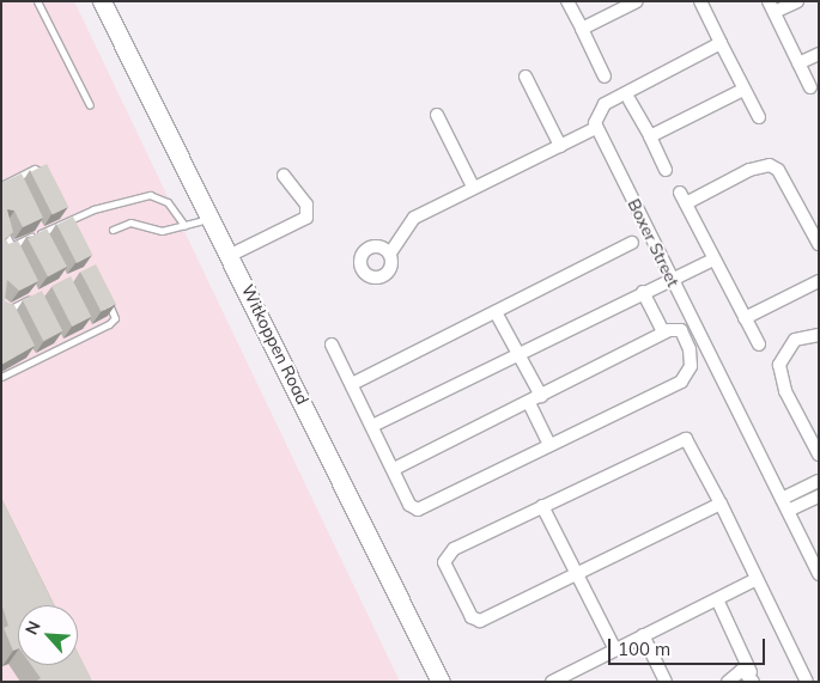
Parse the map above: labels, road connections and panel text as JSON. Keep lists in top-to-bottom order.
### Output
{
  "streets": {
    "main road": ["Witkoppen Road"],
    "street": ["Boxer Street"]
  },
  "scale_bar": "100 m",
  "north": "top left"
}
